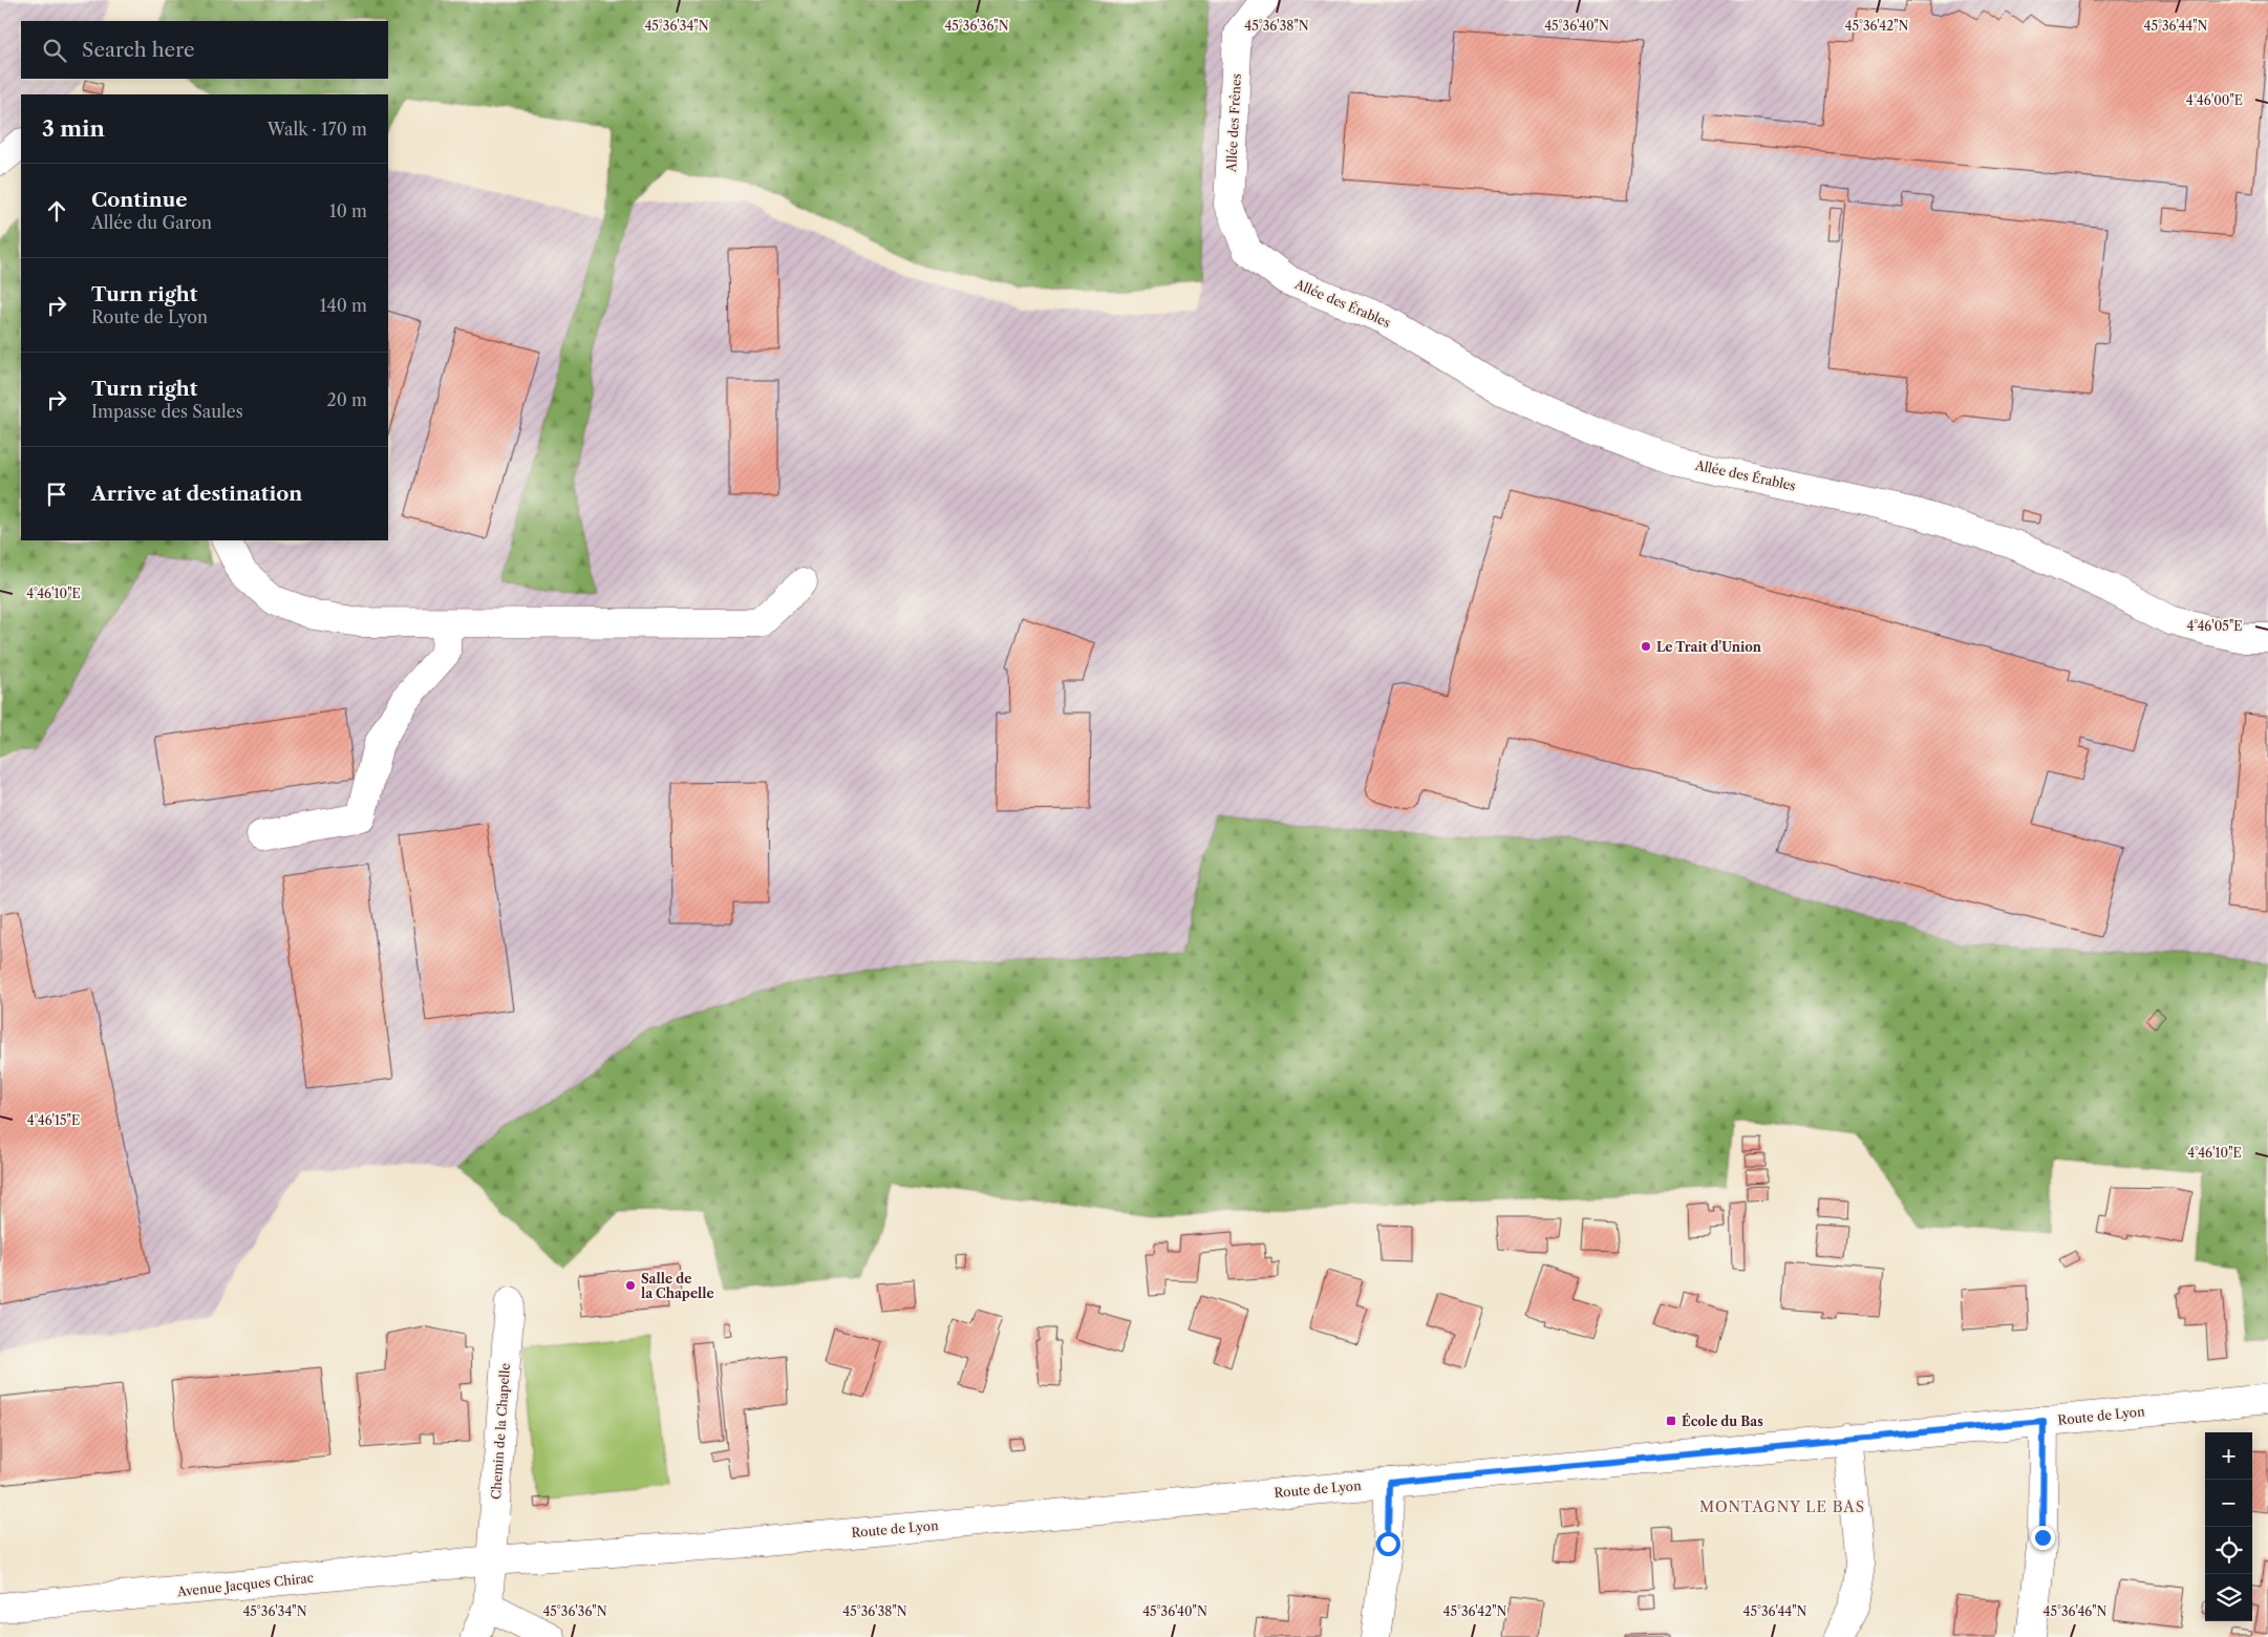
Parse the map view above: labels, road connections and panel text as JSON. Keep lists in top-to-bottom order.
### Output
{
  "streets": {
    "street": [
      "Allée des Frênes",
      "Allée des Érables",
      "Route de Lyon",
      "Chemin de la Chapelle",
      "Avenue Jacques Chirac"
    ]
  },
  "crossings": [
    ["Allée des Frênes", "Allée des Érables"],
    ["Route de Lyon", "Chemin de la Chapelle"],
    ["Route de Lyon", "Avenue Jacques Chirac"],
    ["Chemin de la Chapelle", "Avenue Jacques Chirac"]
  ],
  "districts": ["MONTAGNY LE BAS"],
  "places": {
    "other": ["Le Trait d'Union", "Salle de la Chapelle"],
    "transit": ["École du Bas"]
  },
  "page": {
    "search": "Search here",
    "heading": ["3 min", "Walk · 170 m"],
    "list": [
      ["Continue", "Allée du Garon", "10 m"],
      ["Turn right", "Route de Lyon", "140 m"],
      ["Turn right", "Impasse des Saules", "20 m"],
      "Arrive at destination"
    ],
    "map_buttons": ["+", "−"]
  },
  "coordinates": [
    "45°36'34\"N",
    "45°36'36\"N",
    "45°36'38\"N",
    "45°36'40\"N",
    "45°36'42\"N",
    "45°36'44\"N",
    "4°46'00\"E",
    "4°46'10\"E",
    "4°46'05\"E",
    "4°46'15\"E",
    "45°36'46\"N"
  ]
}
